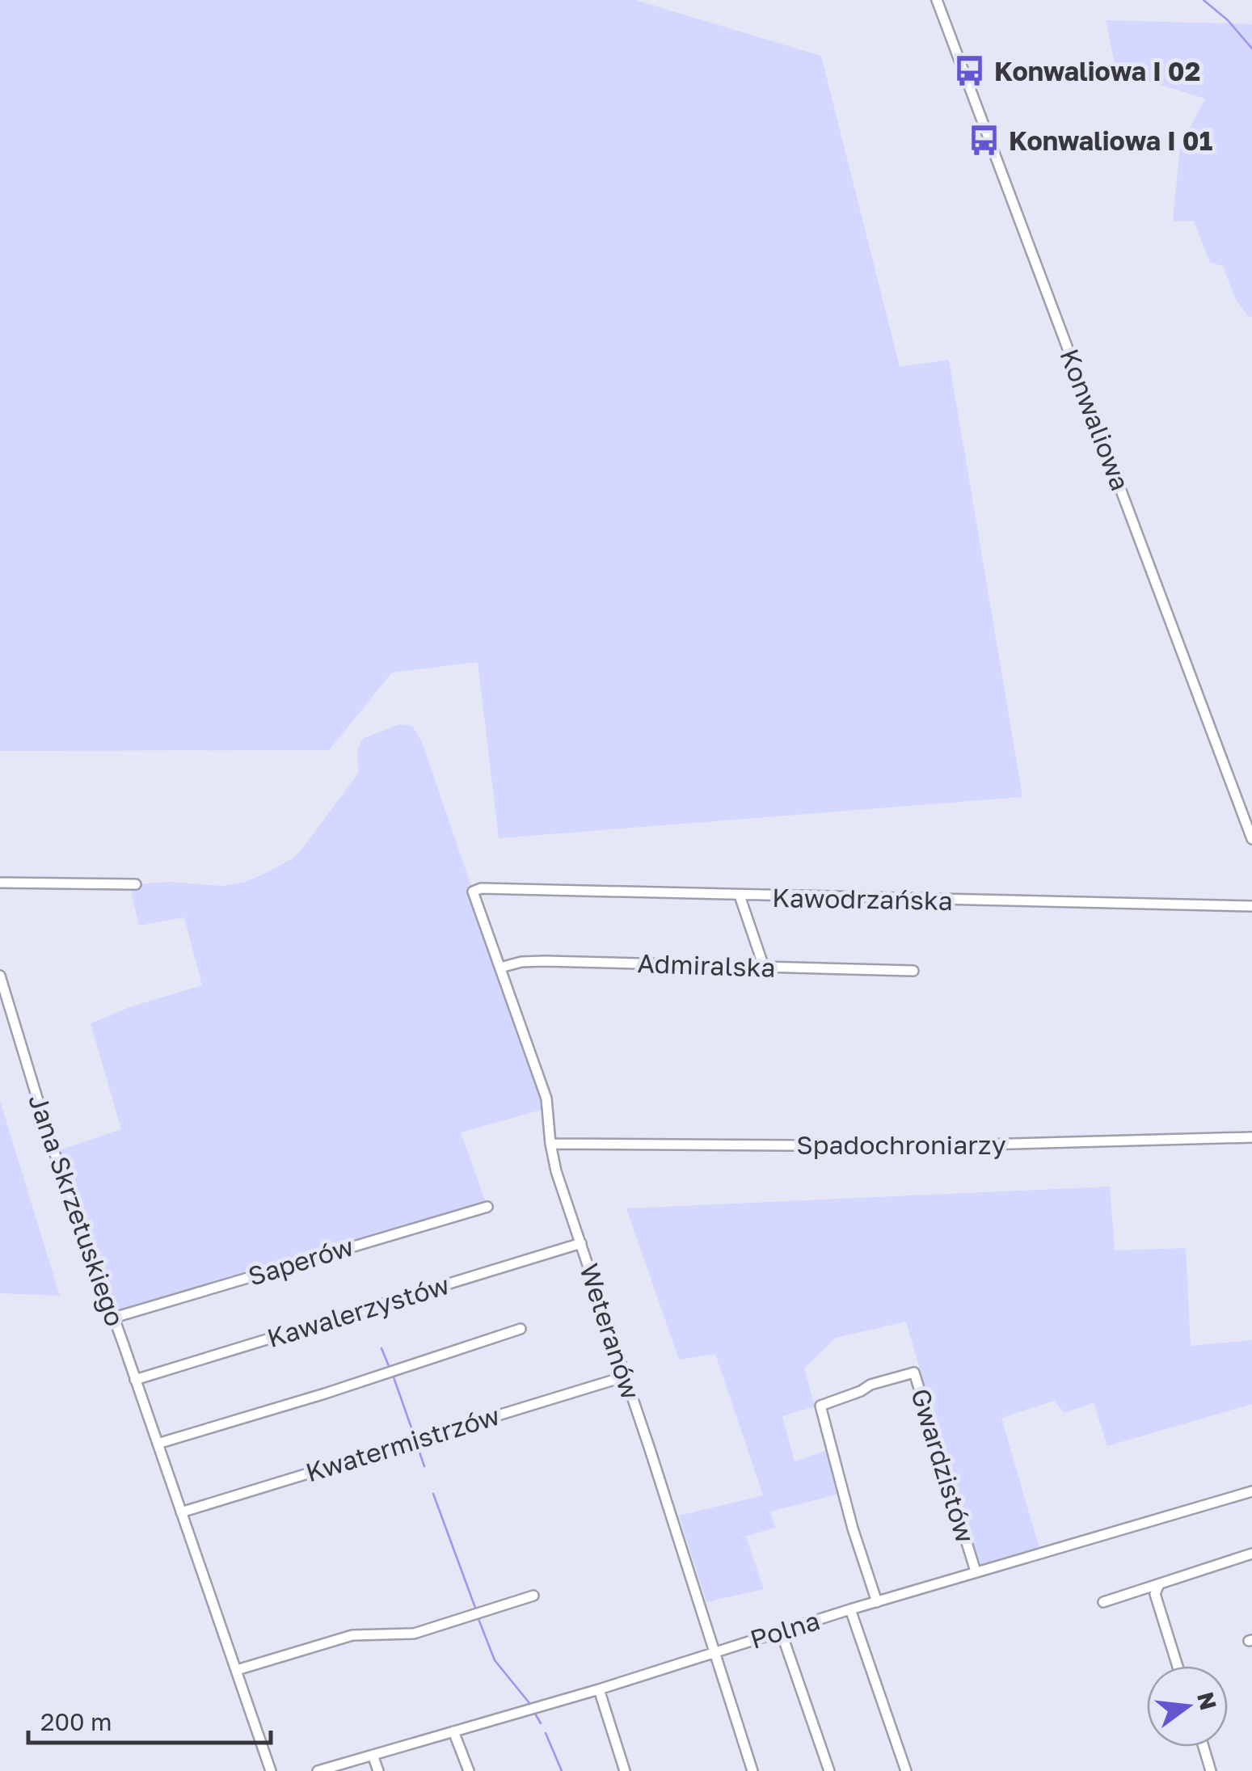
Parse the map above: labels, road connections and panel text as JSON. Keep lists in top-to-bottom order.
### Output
{
  "streets": {
    "street": [
      "Konwaliowa",
      "Kawodrzańska",
      "Admiralska",
      "Spadochroniarzy",
      "Jana Skrzetuskiego",
      "Saperów",
      "Kawalerzystów",
      "Weteranów",
      "Kwatermistrzów",
      "Gwardzistów",
      "Polna"
    ]
  },
  "crossings": [
    ["Kawodrzańska", "Weteranów"],
    ["Admiralska", "Weteranów"],
    ["Spadochroniarzy", "Weteranów"],
    ["Jana Skrzetuskiego", "Saperów"],
    ["Jana Skrzetuskiego", "Kawalerzystów"],
    ["Jana Skrzetuskiego", "Kwatermistrzów"],
    ["Kawalerzystów", "Weteranów"],
    ["Weteranów", "Kwatermistrzów"],
    ["Weteranów", "Polna"],
    ["Gwardzistów", "Polna"]
  ],
  "places": {
    "bus stop": ["Konwaliowa I 02", "Konwaliowa I 01"]
  },
  "scale_bar": "200 m",
  "north": "right"
}
